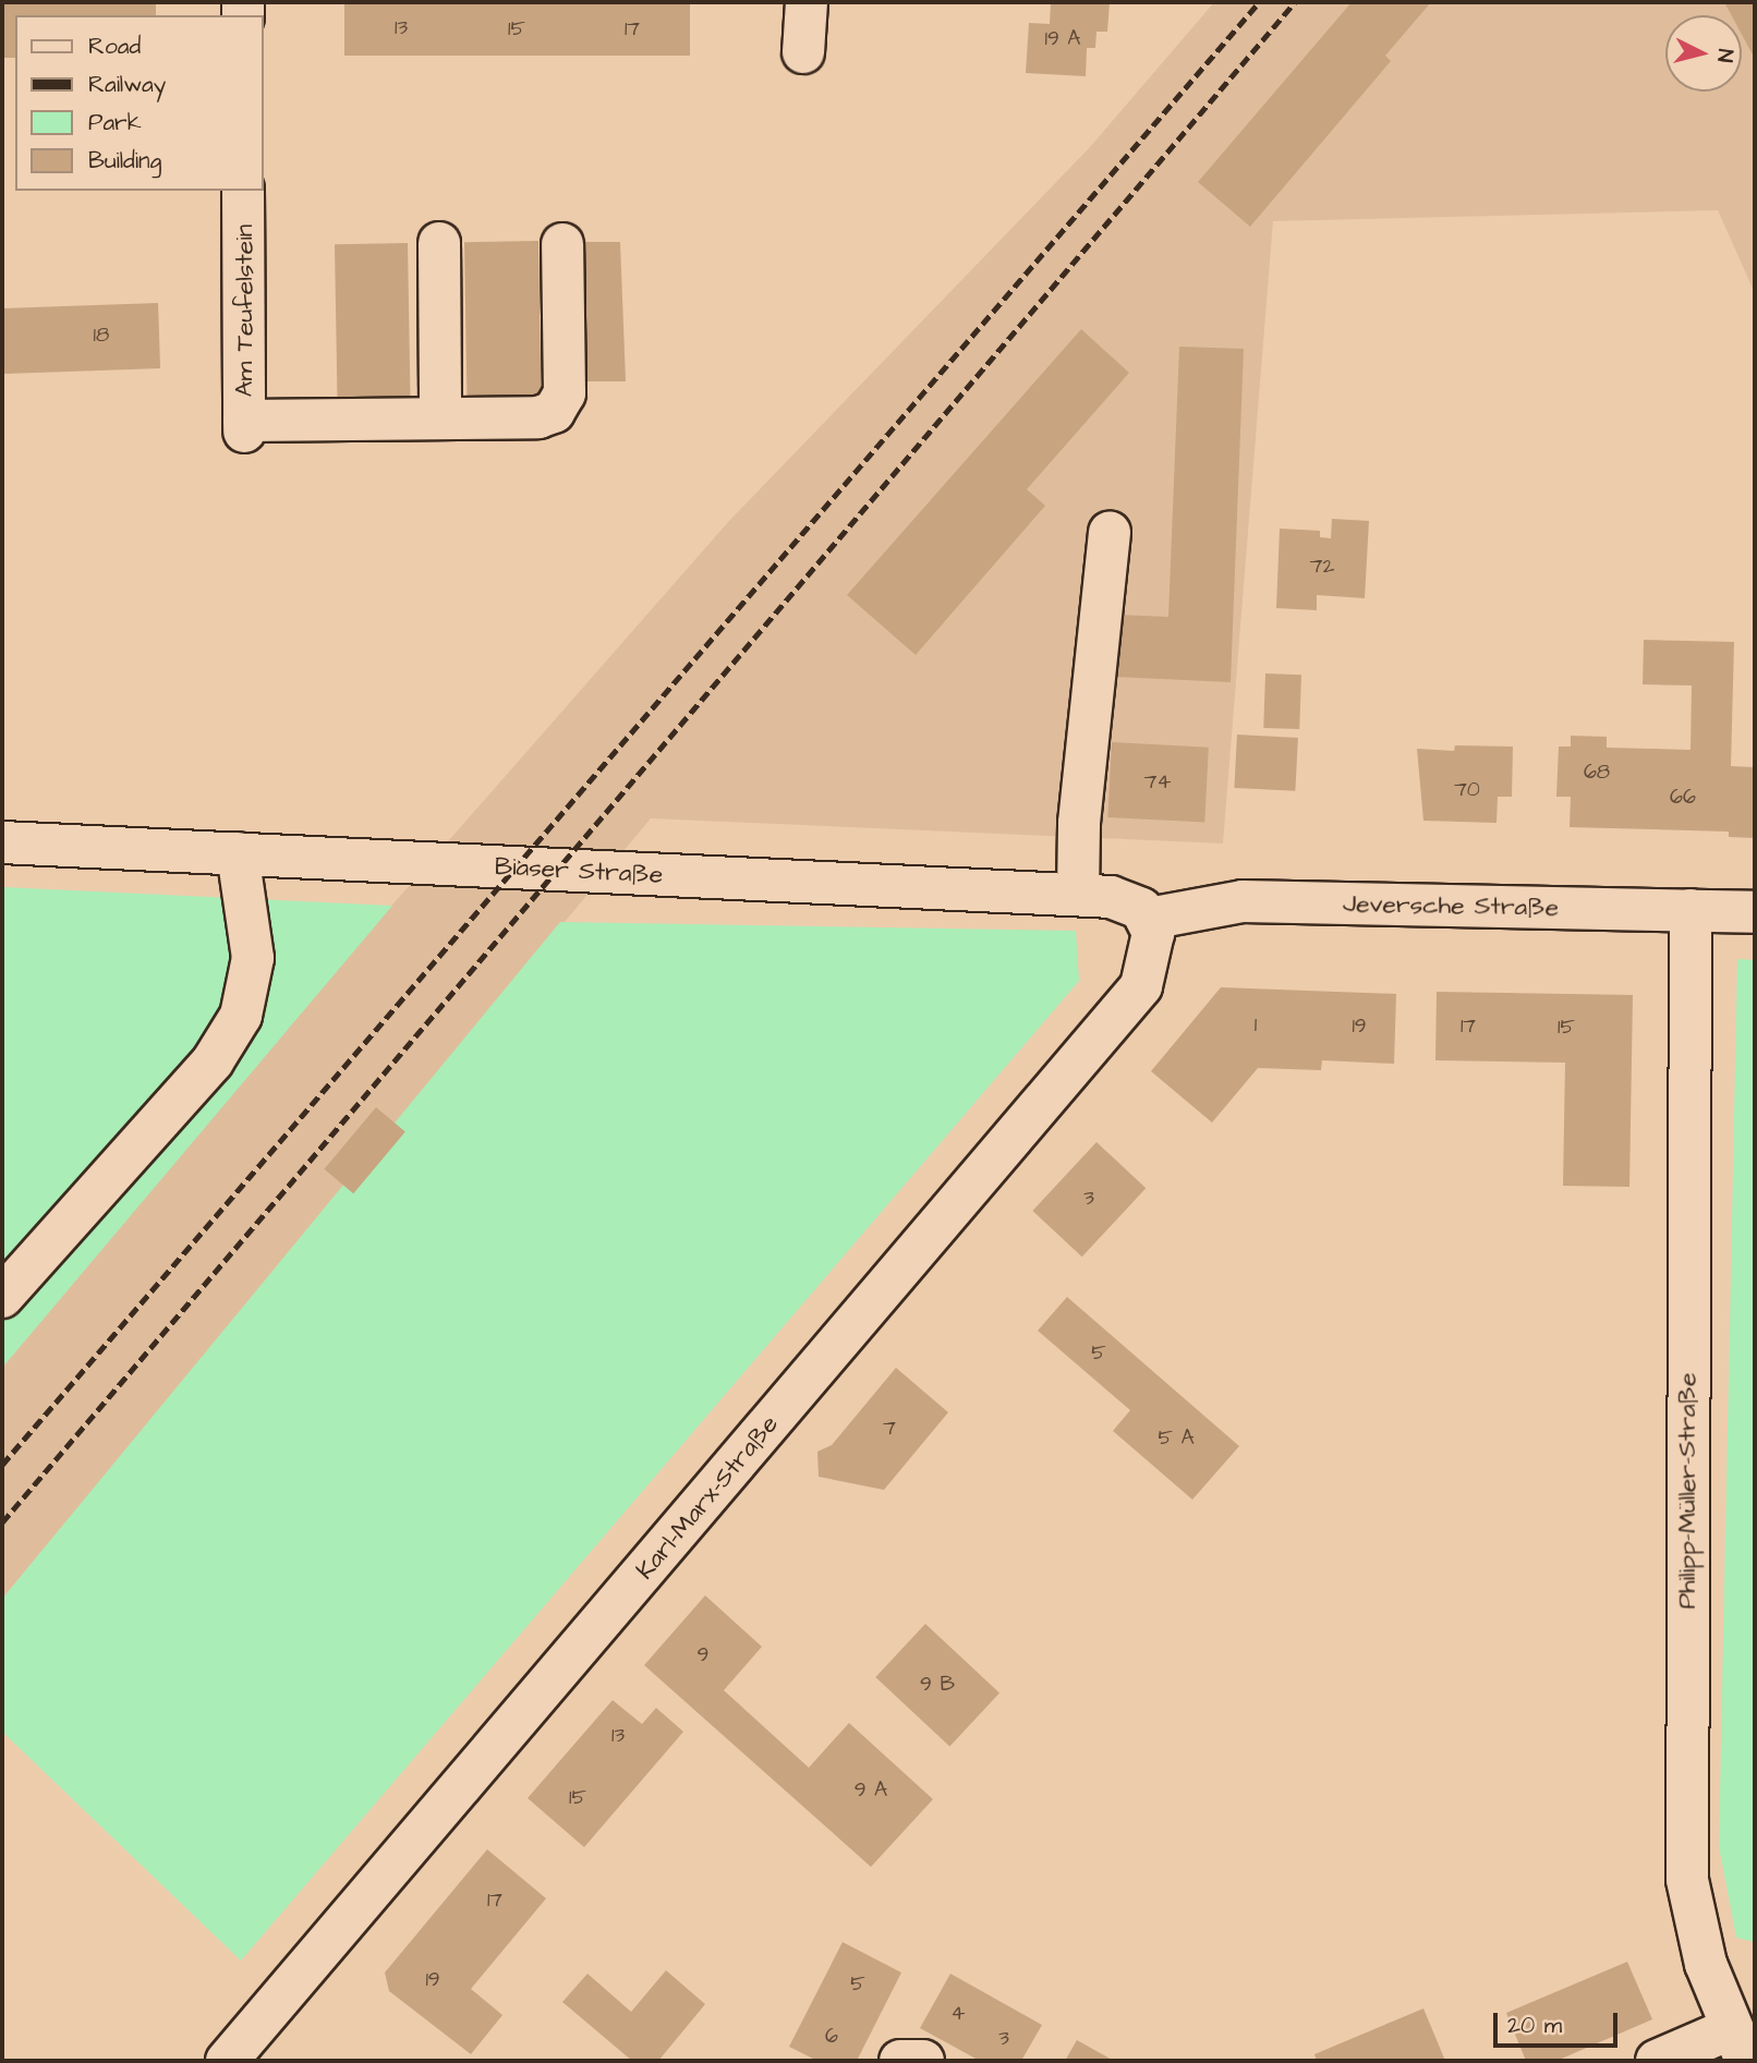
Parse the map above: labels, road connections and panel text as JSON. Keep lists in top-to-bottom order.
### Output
{
  "streets": {
    "street": [
      "Am Teufelstein",
      "Biaser Straße",
      "Jeversche Straße",
      "Philipp-Müller-Straße",
      "Karl-Marx-Straße"
    ]
  },
  "crossings": [
    ["Biaser Straße", "Jeversche Straße"],
    ["Biaser Straße", "Karl-Marx-Straße"],
    ["Jeversche Straße", "Philipp-Müller-Straße"],
    ["Jeversche Straße", "Karl-Marx-Straße"]
  ],
  "house_numbers": [
    "13",
    "15",
    "17",
    "19 A",
    "18",
    "72",
    "68",
    "74",
    "70",
    "66",
    "1",
    "19",
    "17",
    "15",
    "3",
    "5",
    "7",
    "5 A",
    "9",
    "9 B",
    "13",
    "9 A",
    "15",
    "17",
    "19",
    "5",
    "4",
    "6",
    "3"
  ],
  "legend": [
    "Road",
    "Railway",
    "Park",
    "Building"
  ],
  "scale_bar": "20 m",
  "north": "right"
}
